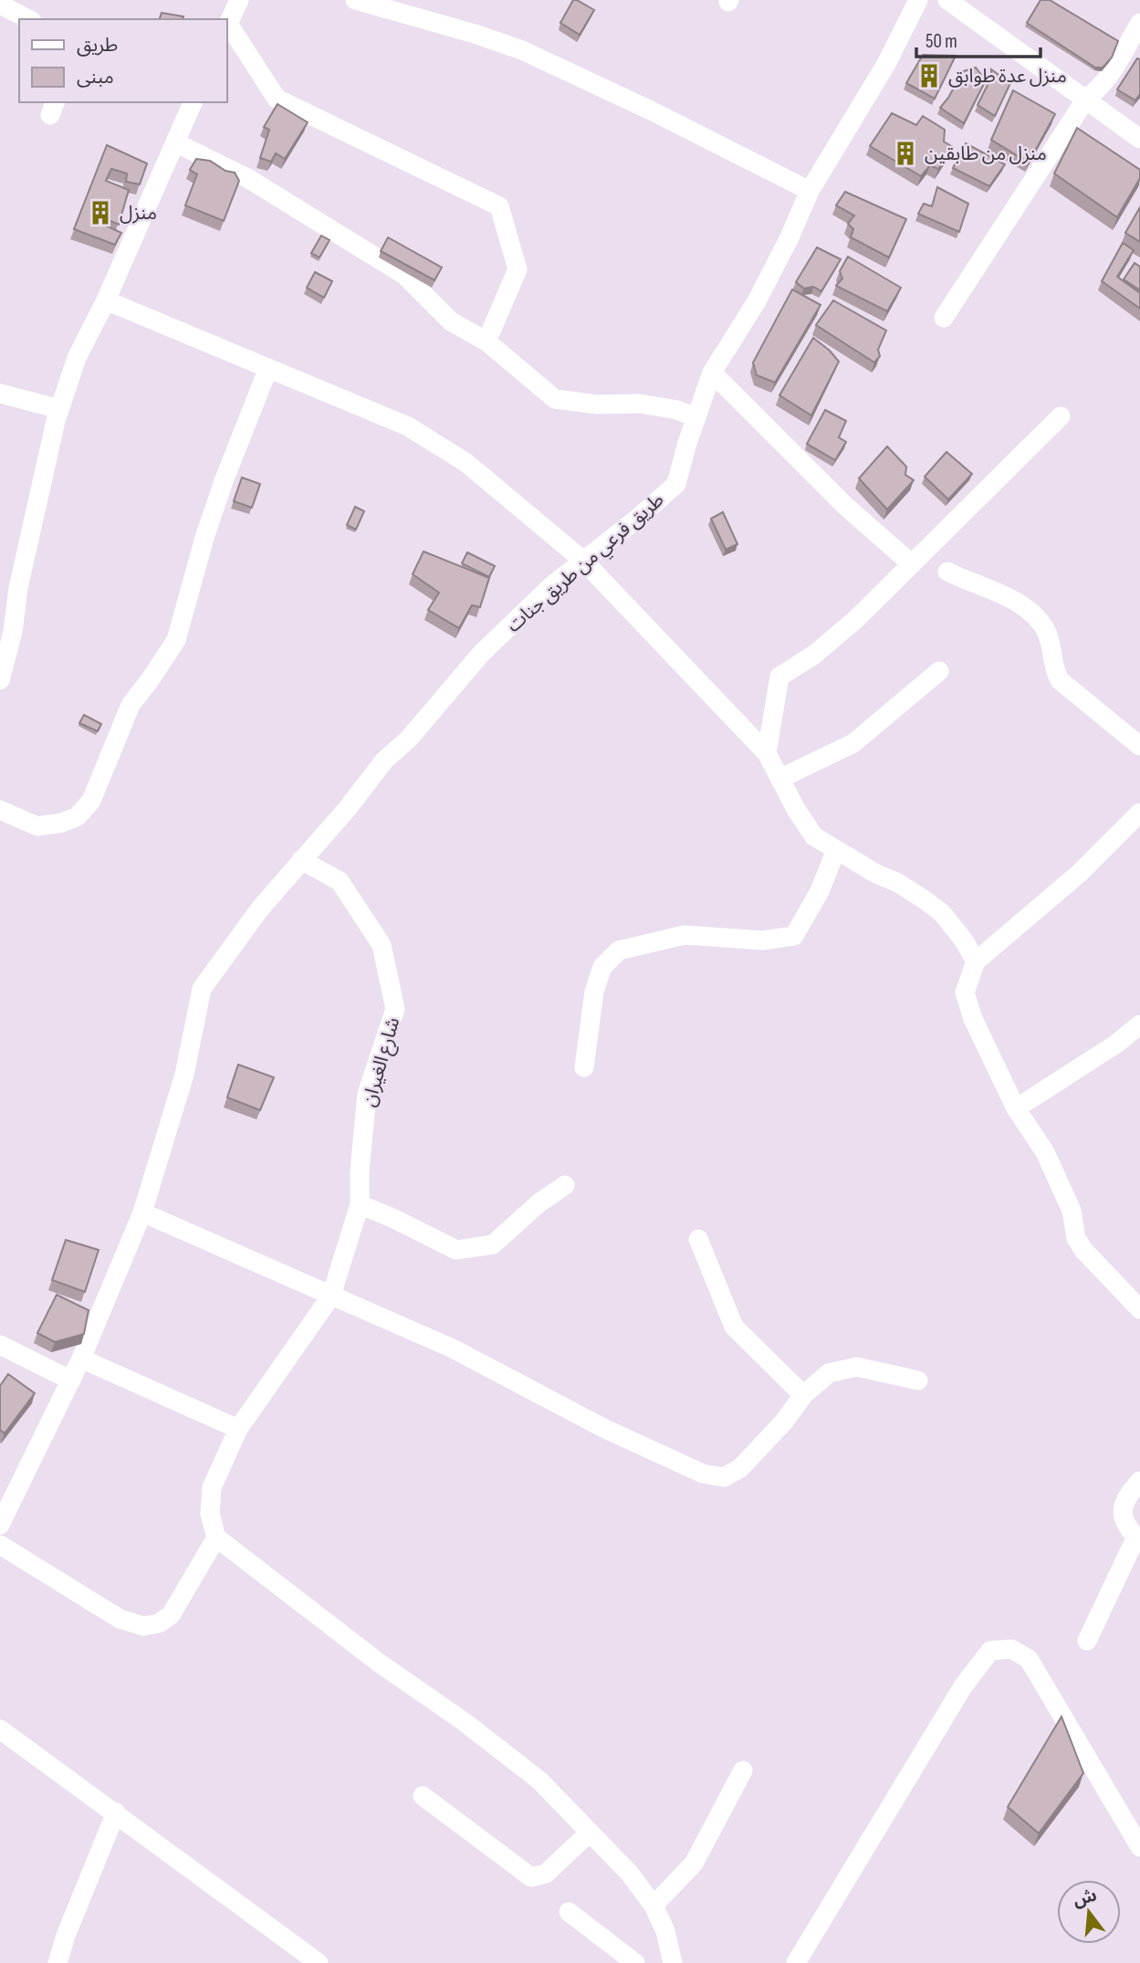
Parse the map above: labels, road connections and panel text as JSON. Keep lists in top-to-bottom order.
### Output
{
  "streets": {
    "street": ["طريق فرعي من طريق جنات", "شارع الغيران"]
  },
  "crossings": [
    ["طريق فرعي من طريق جنات", "شارع الغيران"]
  ],
  "places": {
    "building": ["منزل عدة طوابق", "منزل من طابقين", "منزل"]
  },
  "legend": ["طريق", "مبنى"],
  "scale_bar": "50 m",
  "north": "top"
}
